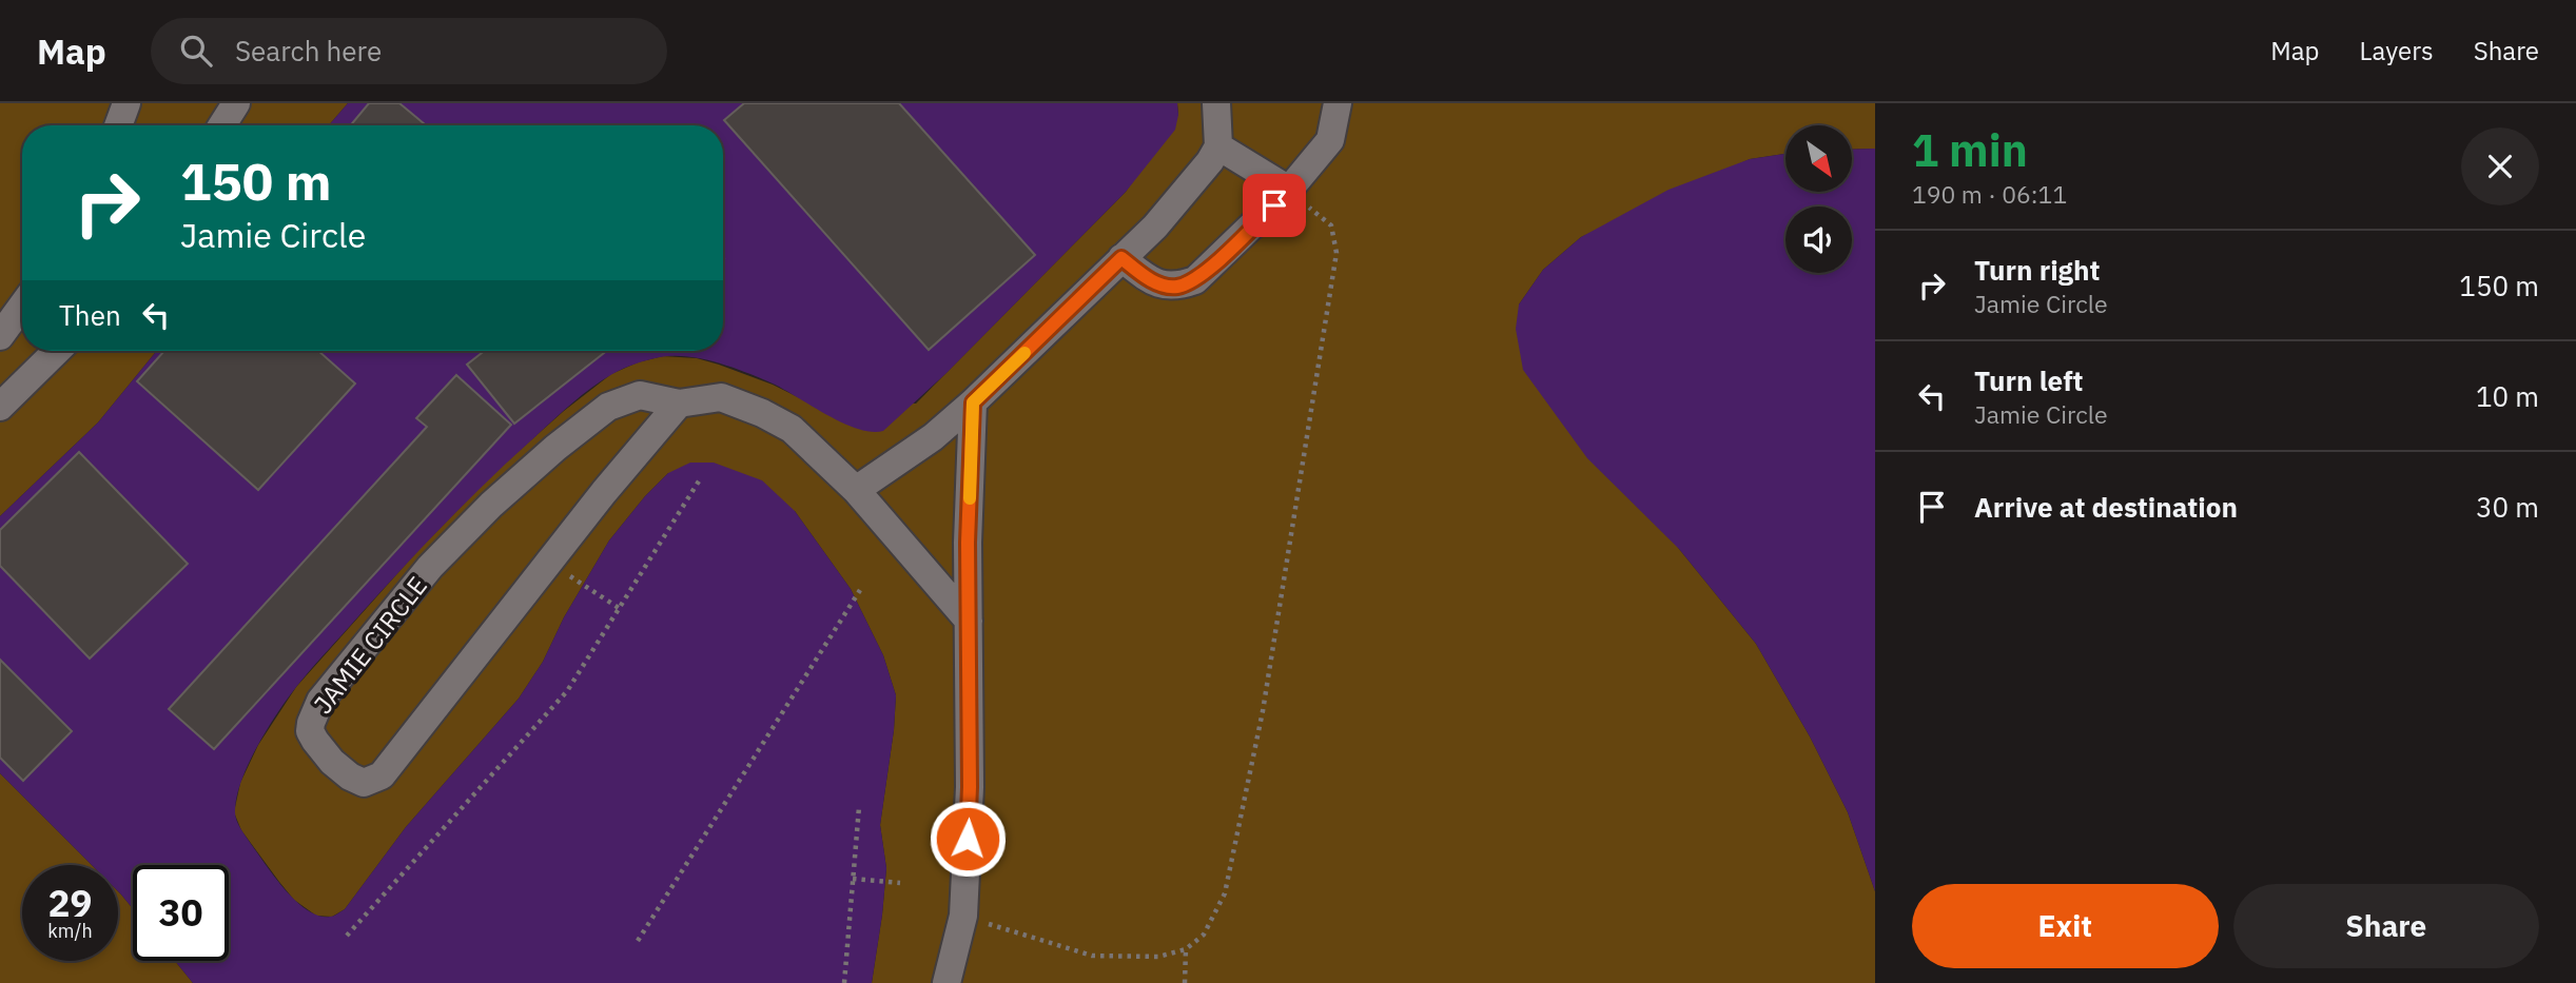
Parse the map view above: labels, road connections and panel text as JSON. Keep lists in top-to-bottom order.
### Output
{
  "streets": {
    "street": ["JAMIE CIRCLE"]
  },
  "north": "bottom right",
  "page": {
    "header": "Map",
    "search": "Search here",
    "nav": ["Map", "Layers", "Share"],
    "heading": ["1 min", "190 m · 06:11"],
    "turn": ["150 m", "Jamie Circle"],
    "list": [
      {
        "name": "Turn right",
        "note": "Jamie Circle",
        "value": "150 m"
      },
      {
        "name": "Turn left",
        "note": "Jamie Circle",
        "value": "10 m"
      },
      {
        "name": "Arrive at destination",
        "value": "30 m"
      }
    ],
    "then": "Then",
    "speed": "29 km/h",
    "limit": "30",
    "buttons": ["Exit", "Share"]
  }
}
